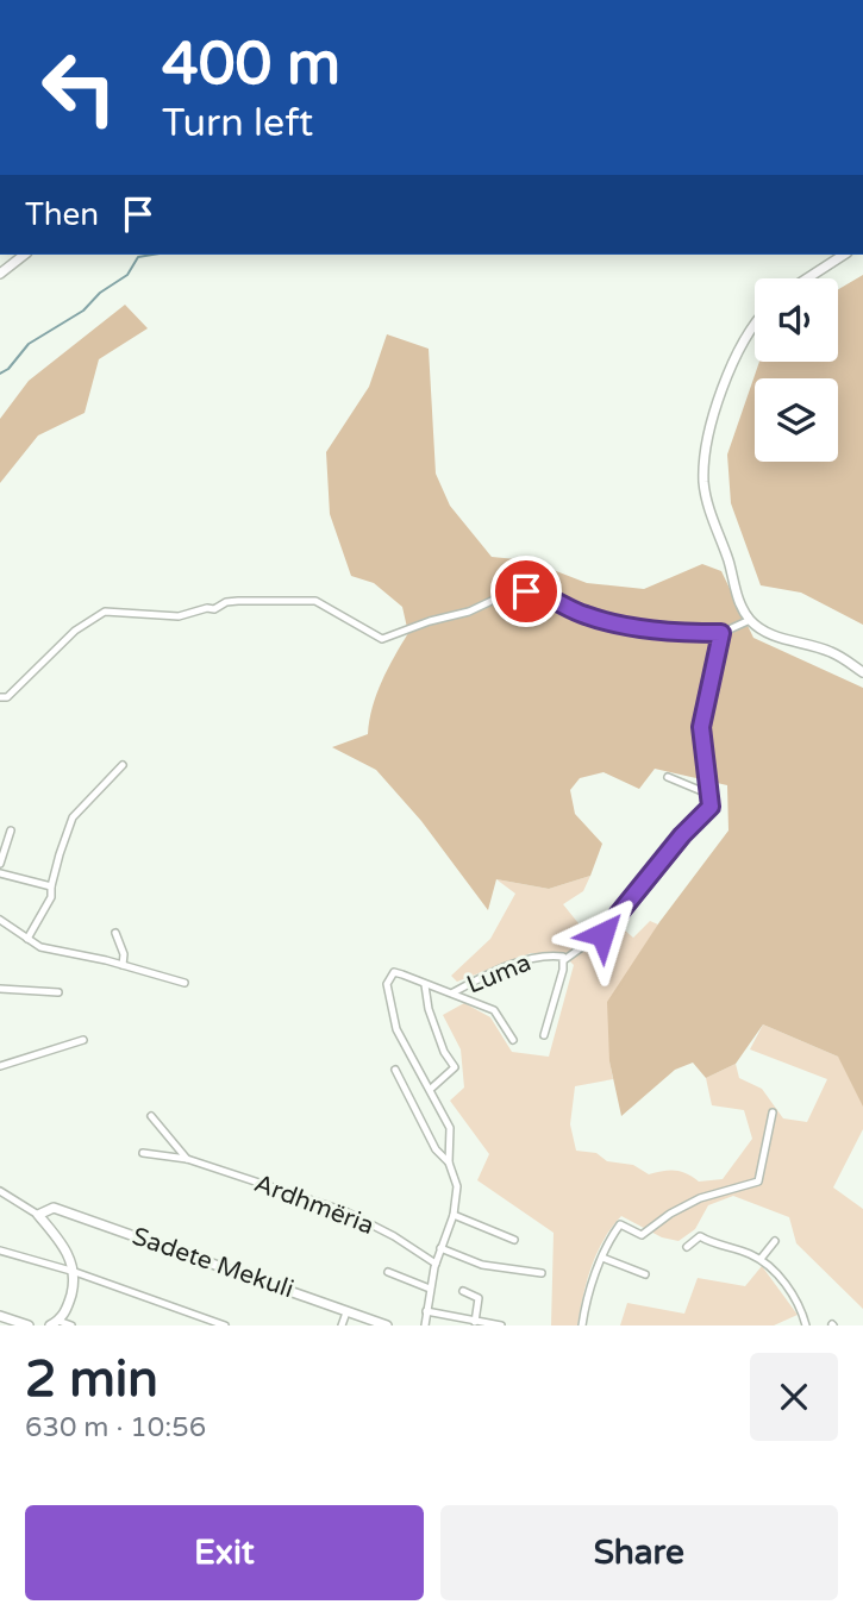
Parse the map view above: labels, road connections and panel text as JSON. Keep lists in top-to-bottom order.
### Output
{
  "streets": {
    "street": ["Luma", "Ardhmëria", "Sadete Mekuli"]
  },
  "page": {
    "turn": ["400 m", "Turn left"],
    "then": "Then",
    "heading": ["2 min", "630 m · 10:56"],
    "buttons": ["Exit", "Share"]
  }
}
